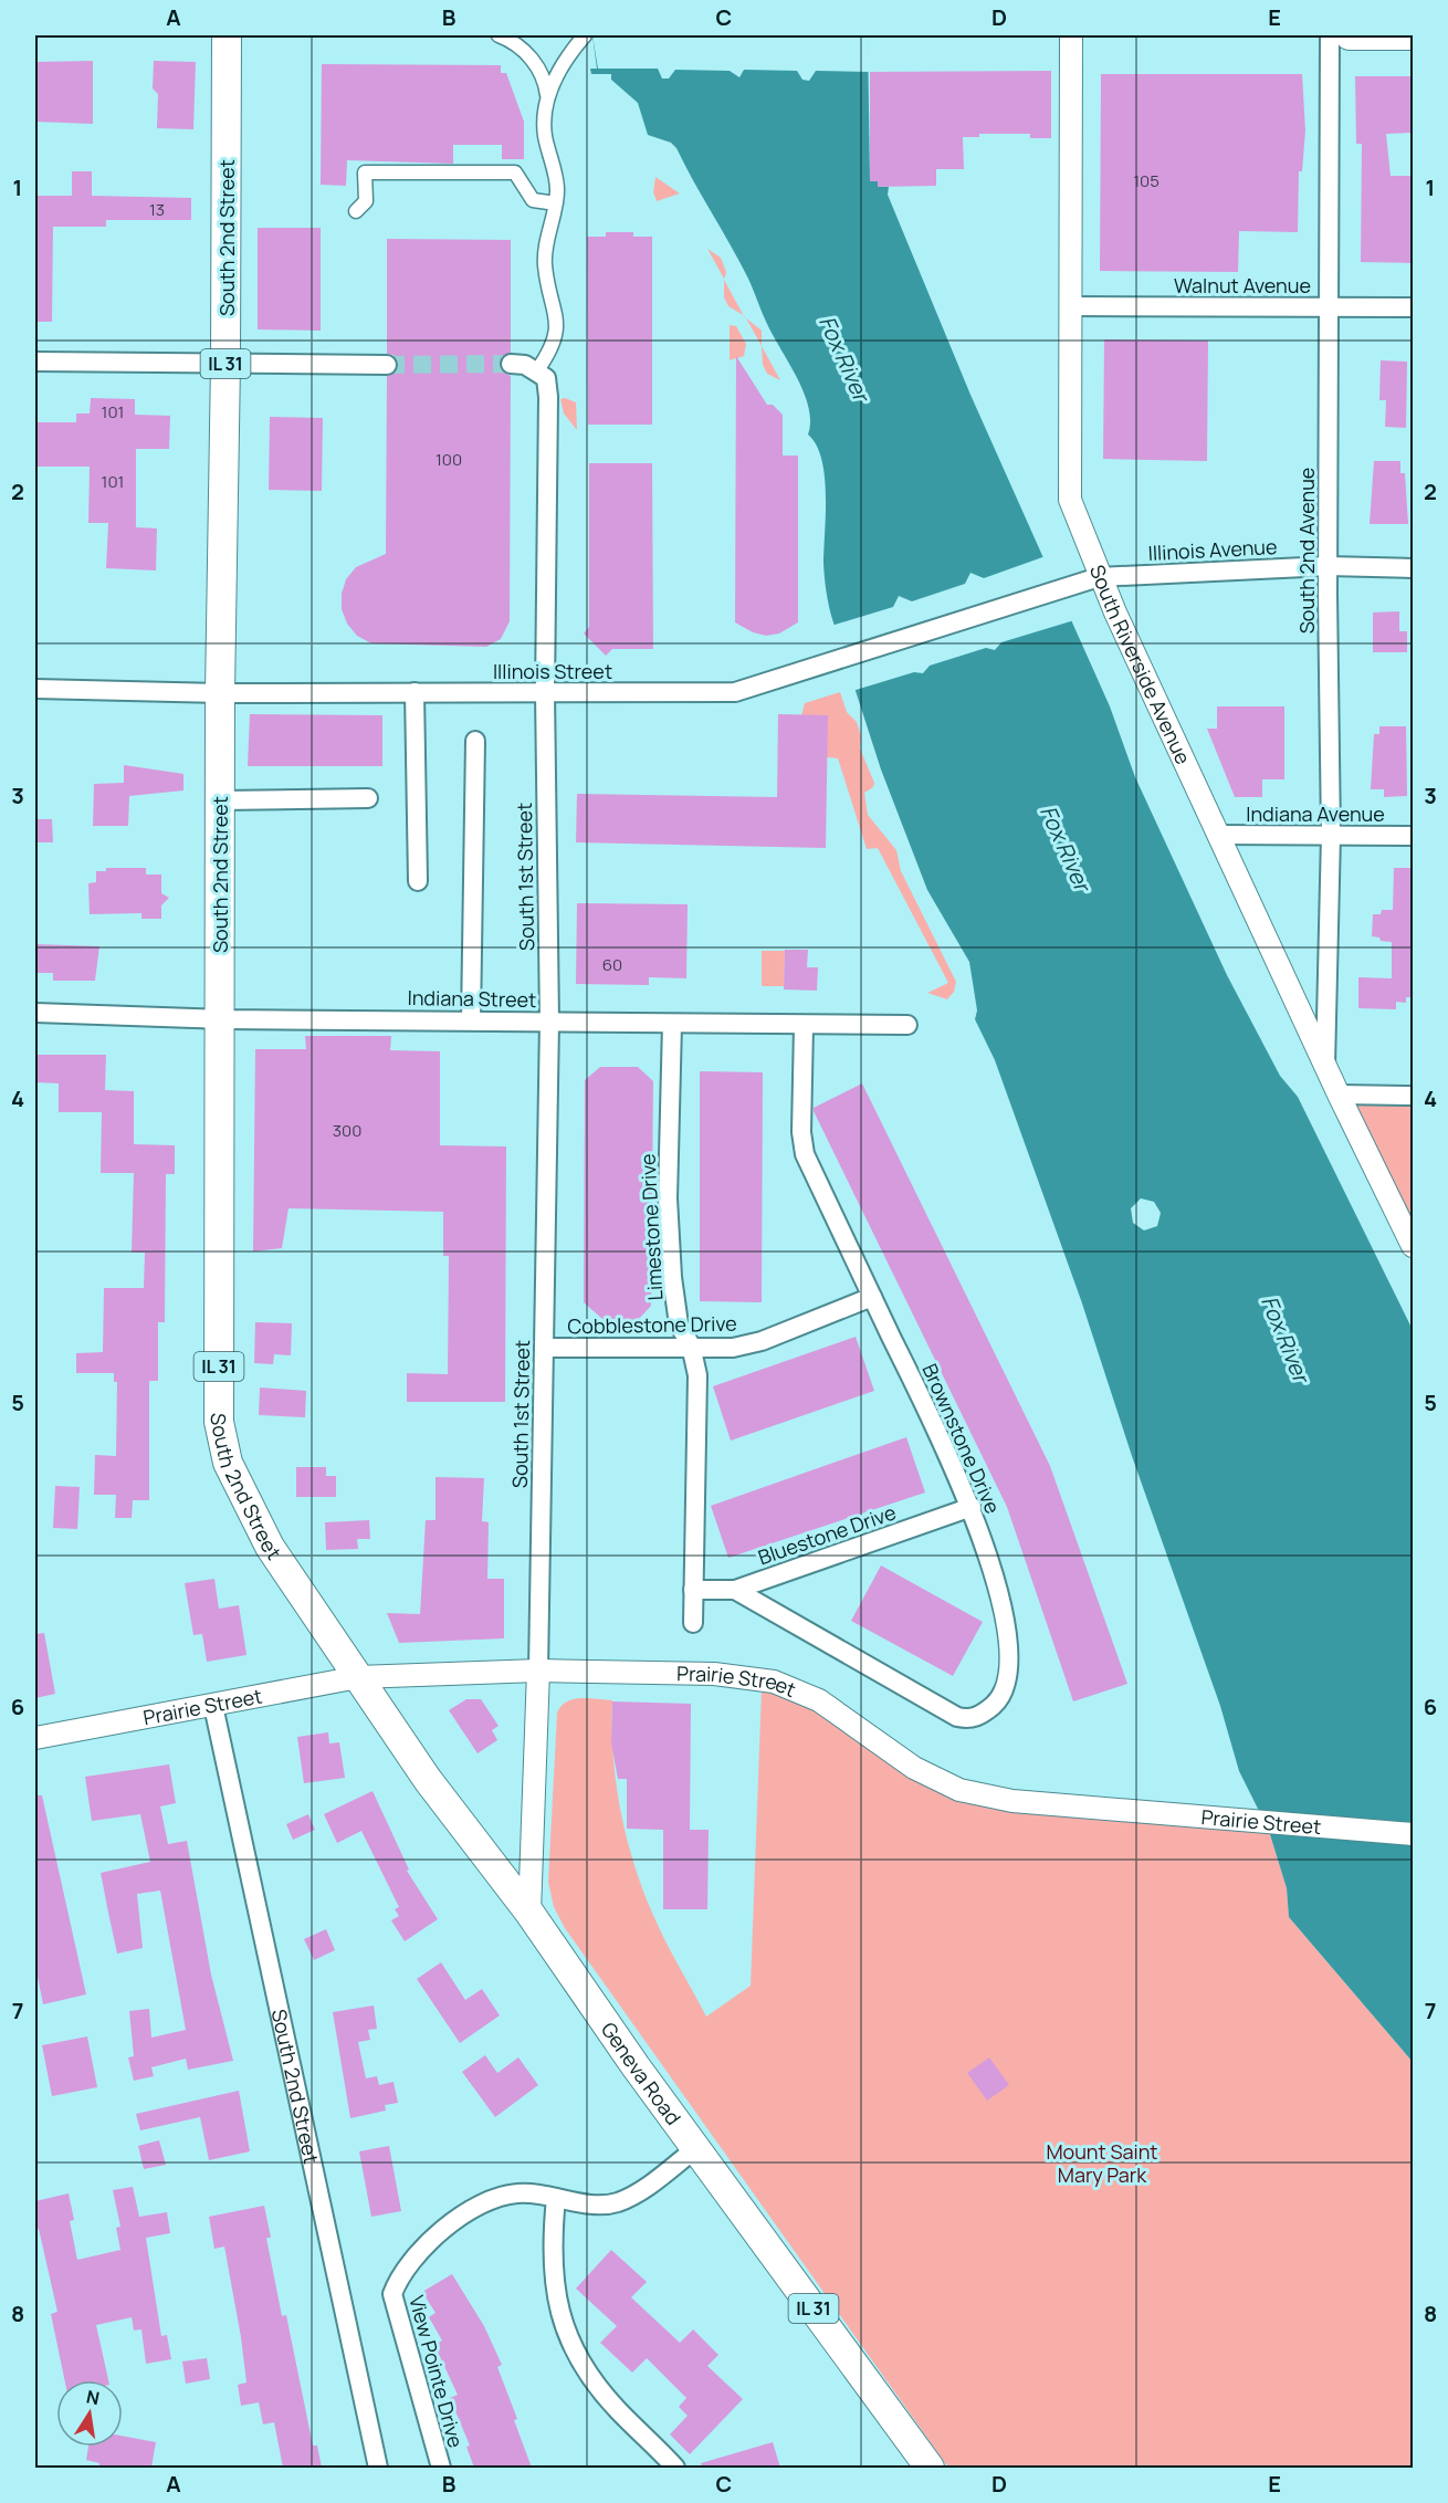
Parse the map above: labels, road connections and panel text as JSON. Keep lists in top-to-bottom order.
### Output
{
  "streets": {
    "main road": ["South 2nd Street", "IL 31", "Geneva Road"],
    "street": [
      "Walnut Avenue",
      "Illinois Avenue",
      "South 2nd Avenue",
      "South Riverside Avenue",
      "Illinois Street",
      "Indiana Avenue",
      "South 1st Street",
      "Indiana Street",
      "Limestone Drive",
      "Cobblestone Drive",
      "Brownstone Drive",
      "Bluestone Drive",
      "Prairie Street",
      "View Pointe Drive"
    ]
  },
  "crossings": [
    ["South 2nd Street", "Illinois Street"],
    ["South 2nd Street", "Indiana Street"],
    ["South 2nd Street", "Prairie Street"],
    ["South 2nd Street", "Geneva Road"],
    ["Walnut Avenue", "South 2nd Avenue"],
    ["Walnut Avenue", "South Riverside Avenue"],
    ["Illinois Avenue", "South 2nd Avenue"],
    ["Illinois Avenue", "South Riverside Avenue"],
    ["Illinois Avenue", "Illinois Street"],
    ["South 2nd Avenue", "South Riverside Avenue"],
    ["South 2nd Avenue", "Indiana Avenue"],
    ["South Riverside Avenue", "Indiana Avenue"],
    ["Illinois Street", "South 1st Street"],
    ["South 1st Street", "Indiana Street"],
    ["South 1st Street", "Cobblestone Drive"],
    ["South 1st Street", "Prairie Street"],
    ["Indiana Street", "Limestone Drive"],
    ["Indiana Street", "Brownstone Drive"],
    ["Limestone Drive", "Cobblestone Drive"],
    ["Limestone Drive", "Bluestone Drive"],
    ["Cobblestone Drive", "Brownstone Drive"],
    ["Brownstone Drive", "Bluestone Drive"],
    ["Prairie Street", "Geneva Road"],
    ["Geneva Road", "View Pointe Drive"]
  ],
  "water": ["Fox River"],
  "parks": ["Mount Saint Mary Park"],
  "house_numbers": [
    "105",
    "13",
    "101",
    "100",
    "101",
    "60",
    "300"
  ],
  "north": "top",
  "grid": {
    "columns": [
      "A",
      "B",
      "C",
      "D",
      "E"
    ],
    "rows": [
      "1",
      "2",
      "3",
      "4",
      "5",
      "6",
      "7",
      "8"
    ]
  }
}
